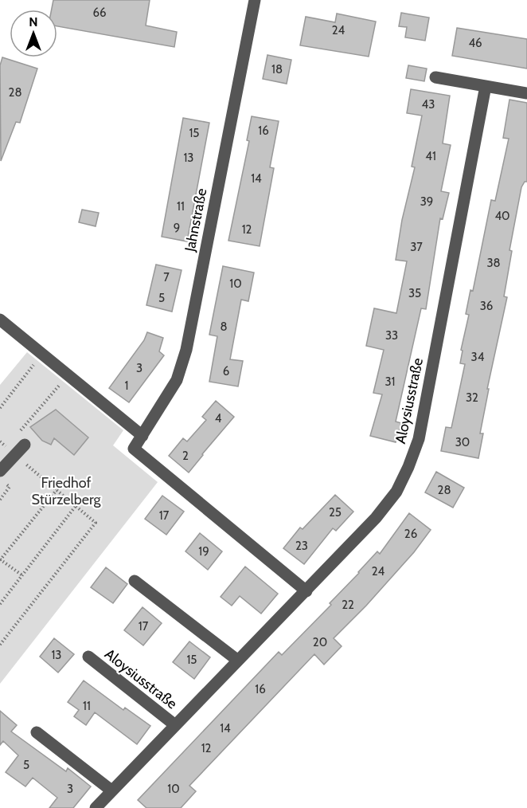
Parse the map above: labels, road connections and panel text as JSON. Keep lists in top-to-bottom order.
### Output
{
  "streets": {
    "street": ["Jahnstraße", "Aloysiusstraße"]
  },
  "crossings": [
    ["Jahnstraße", "Aloysiusstraße"]
  ],
  "parks": ["Friedhof Stürzelberg"],
  "house_numbers": [
    "66",
    "24",
    "46",
    "18",
    "28",
    "43",
    "16",
    "15",
    "41",
    "13",
    "14",
    "39",
    "11",
    "40",
    "9",
    "12",
    "37",
    "38",
    "7",
    "10",
    "35",
    "5",
    "36",
    "8",
    "33",
    "34",
    "3",
    "6",
    "31",
    "1",
    "32",
    "4",
    "30",
    "2",
    "28",
    "25",
    "17",
    "26",
    "23",
    "19",
    "24",
    "22",
    "17",
    "20",
    "13",
    "15",
    "16",
    "11",
    "14",
    "12",
    "5",
    "3",
    "10"
  ],
  "north": "top"
}
